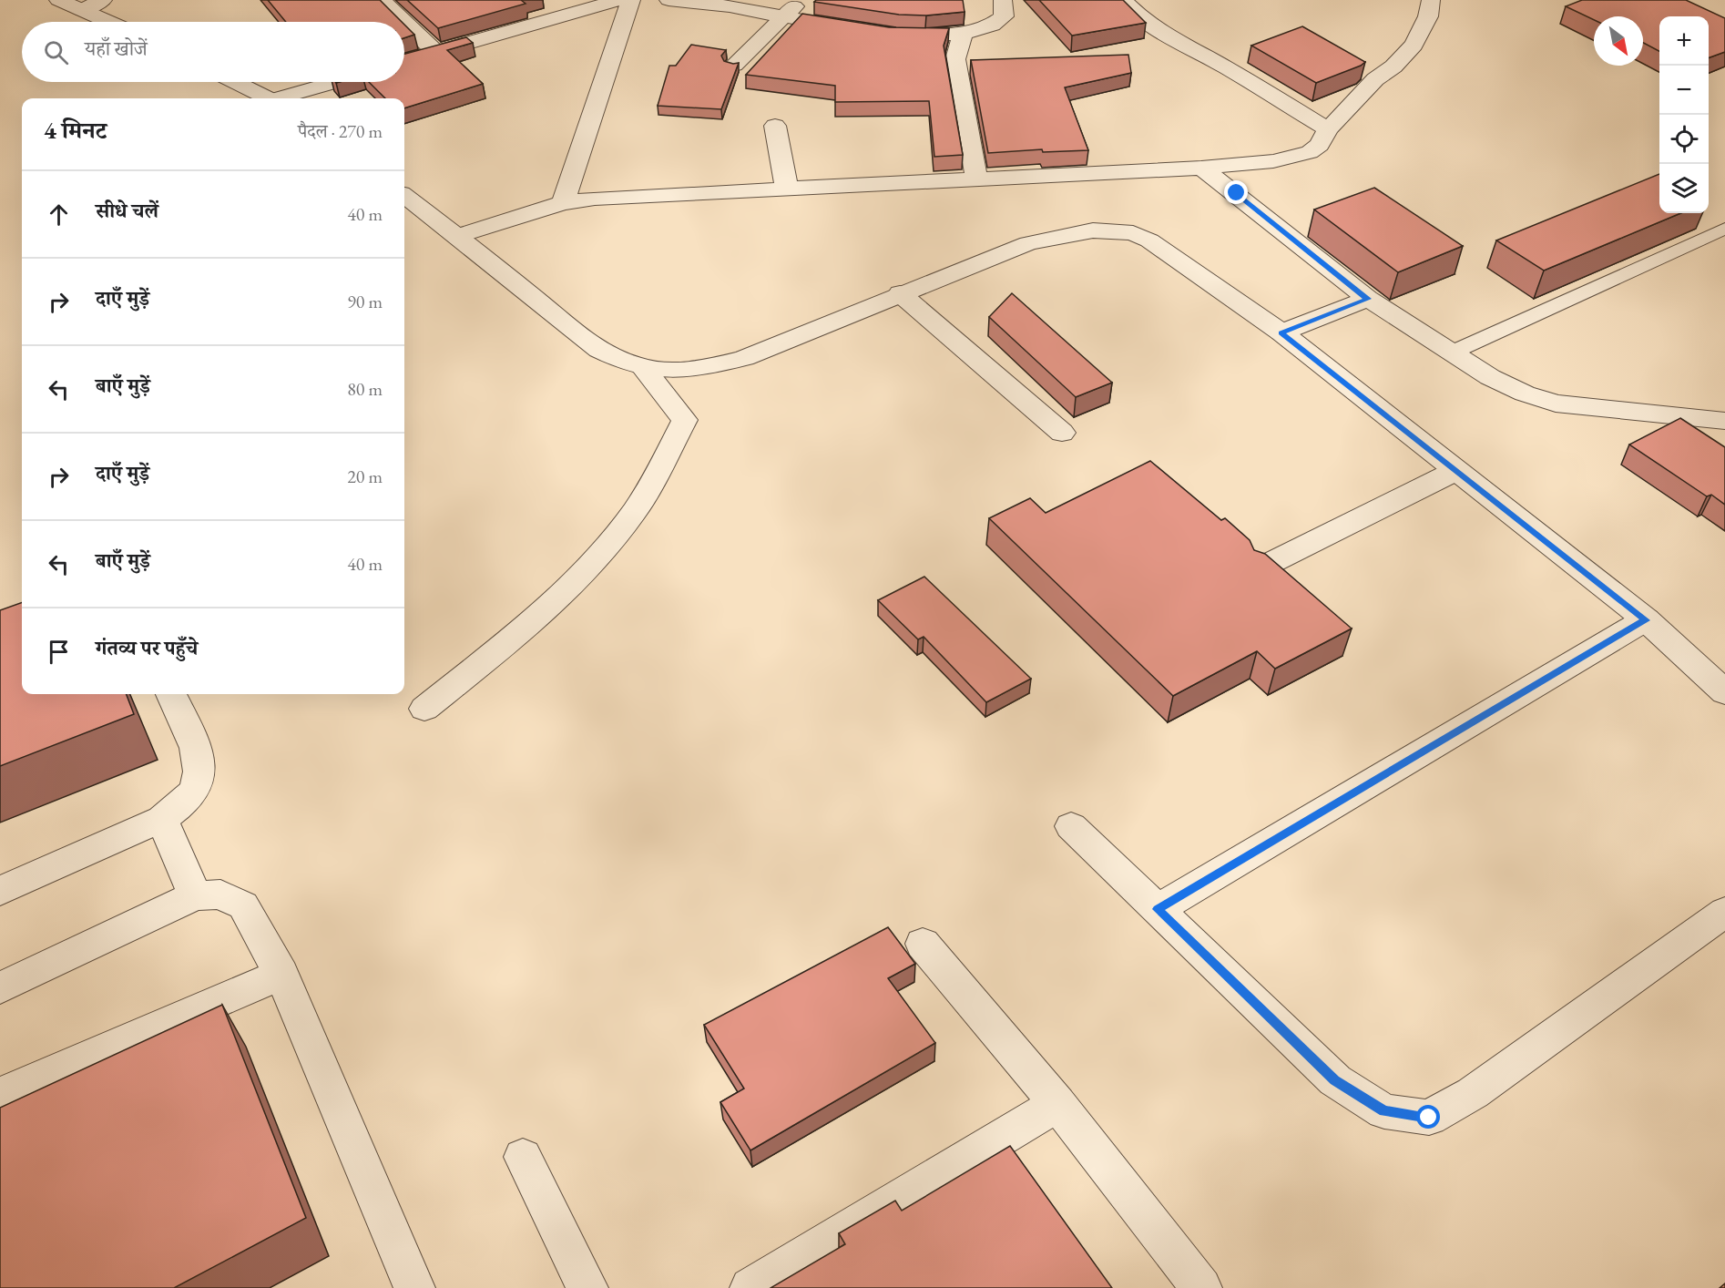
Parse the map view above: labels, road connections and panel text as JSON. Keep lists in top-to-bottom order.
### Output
{
  "north": "bottom right",
  "page": {
    "map_buttons": ["+", "−"],
    "search": "यहाँ खोजें",
    "heading": ["4 मिनट", "पैदल · 270 m"],
    "list": [
      ["सीधे चलें", "40 m"],
      ["दाएँ मुड़ें", "90 m"],
      ["बाएँ मुड़ें", "80 m"],
      ["दाएँ मुड़ें", "20 m"],
      ["बाएँ मुड़ें", "40 m"],
      "गंतव्य पर पहुँचे"
    ]
  }
}
